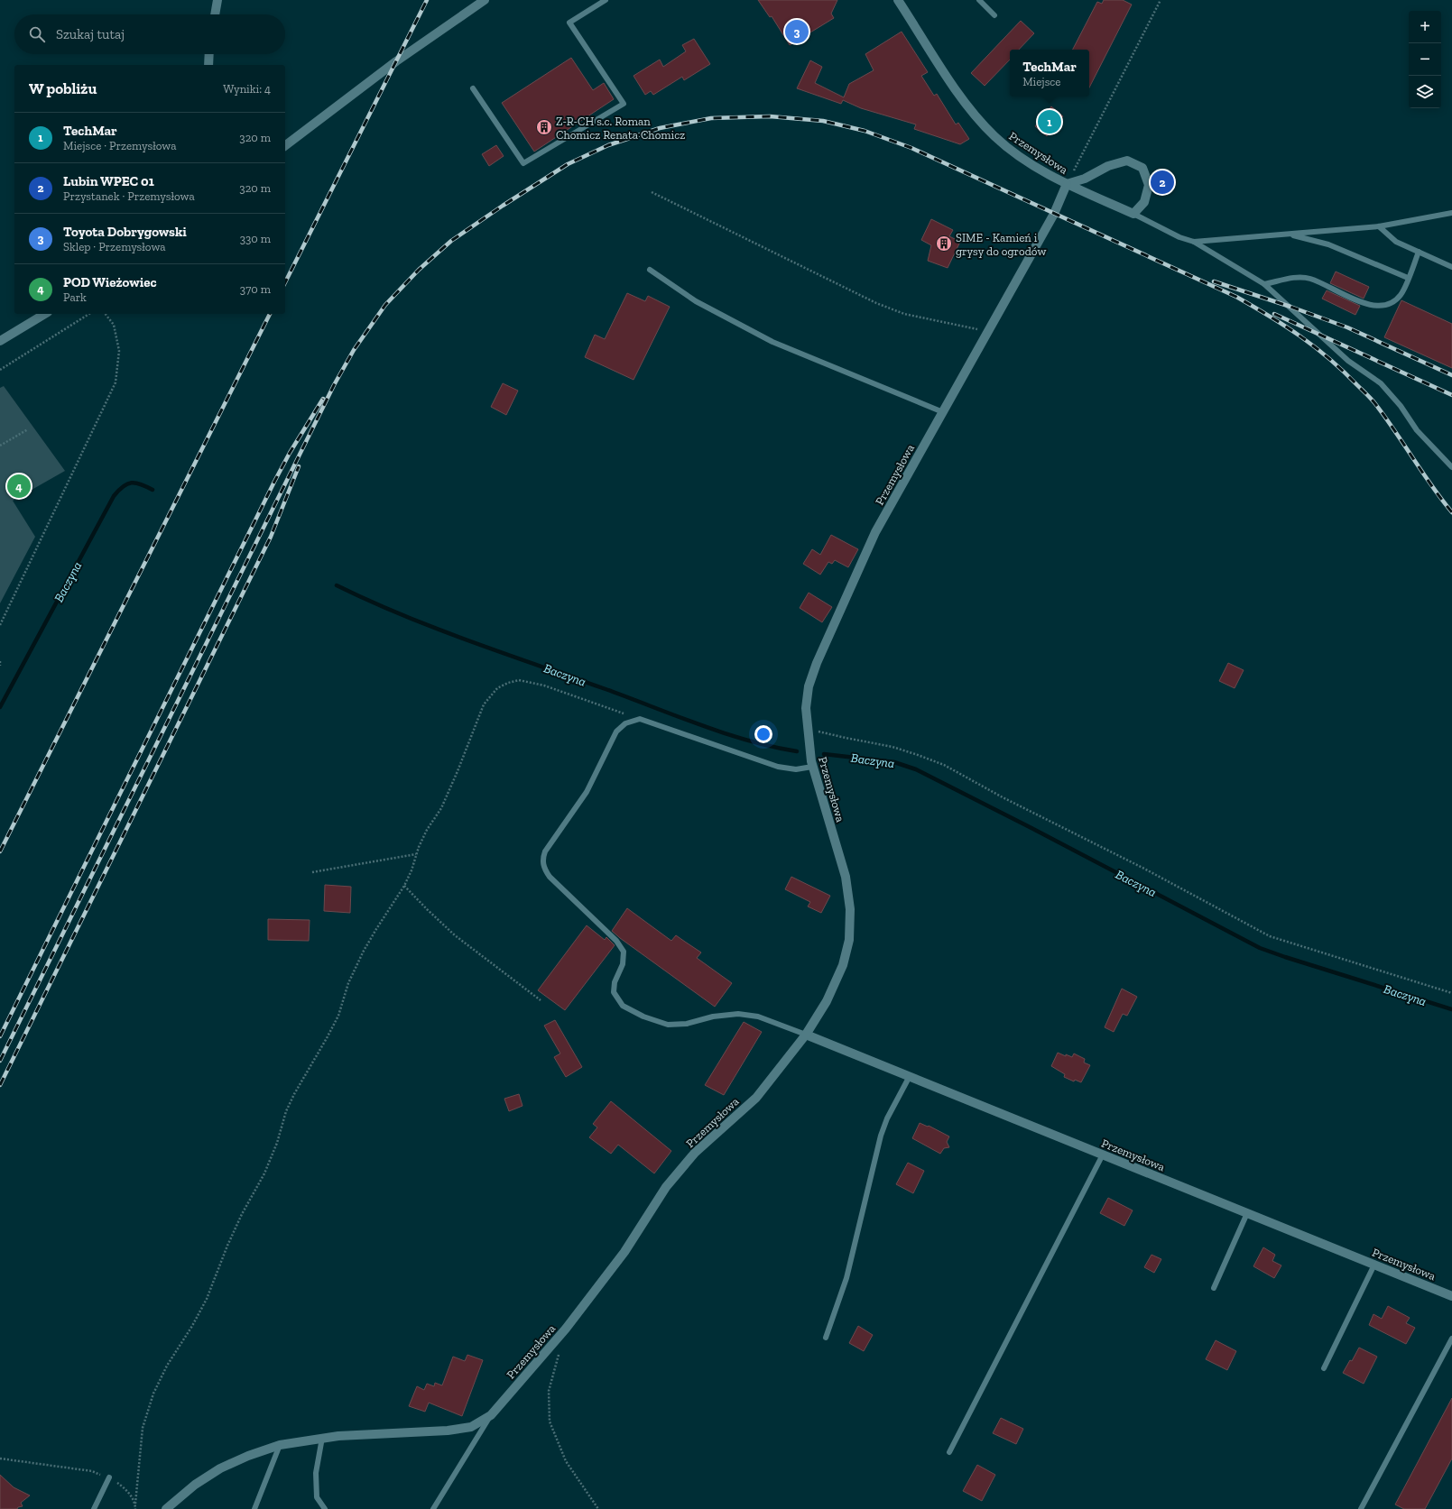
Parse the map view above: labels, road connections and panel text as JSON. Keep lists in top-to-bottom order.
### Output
{
  "streets": {
    "street": ["Przemysłowa"]
  },
  "water": ["Baczyna"],
  "places": {
    "building": ["Z-R-CH s.c. Roman Chomicz Renata Chomicz", "SIME - Kamień i grysy do ogrodów"]
  },
  "page": {
    "map_buttons": ["+", "−"],
    "search": "Szukaj tutaj",
    "pins": [
      "3",
      "1",
      "2",
      "4"
    ],
    "popup": ["TechMar", "Miejsce"],
    "heading": ["W pobliżu", "Wyniki: 4"],
    "list": [
      {
        "mark": "1",
        "name": "TechMar",
        "note": "Miejsce · Przemysłowa",
        "value": "320 m"
      },
      {
        "mark": "2",
        "name": "Lubin WPEC 01",
        "note": "Przystanek · Przemysłowa",
        "value": "320 m"
      },
      {
        "mark": "3",
        "name": "Toyota Dobrygowski",
        "note": "Sklep · Przemysłowa",
        "value": "330 m"
      },
      {
        "mark": "4",
        "name": "POD Wieżowiec",
        "note": "Park",
        "value": "370 m"
      }
    ]
  }
}
